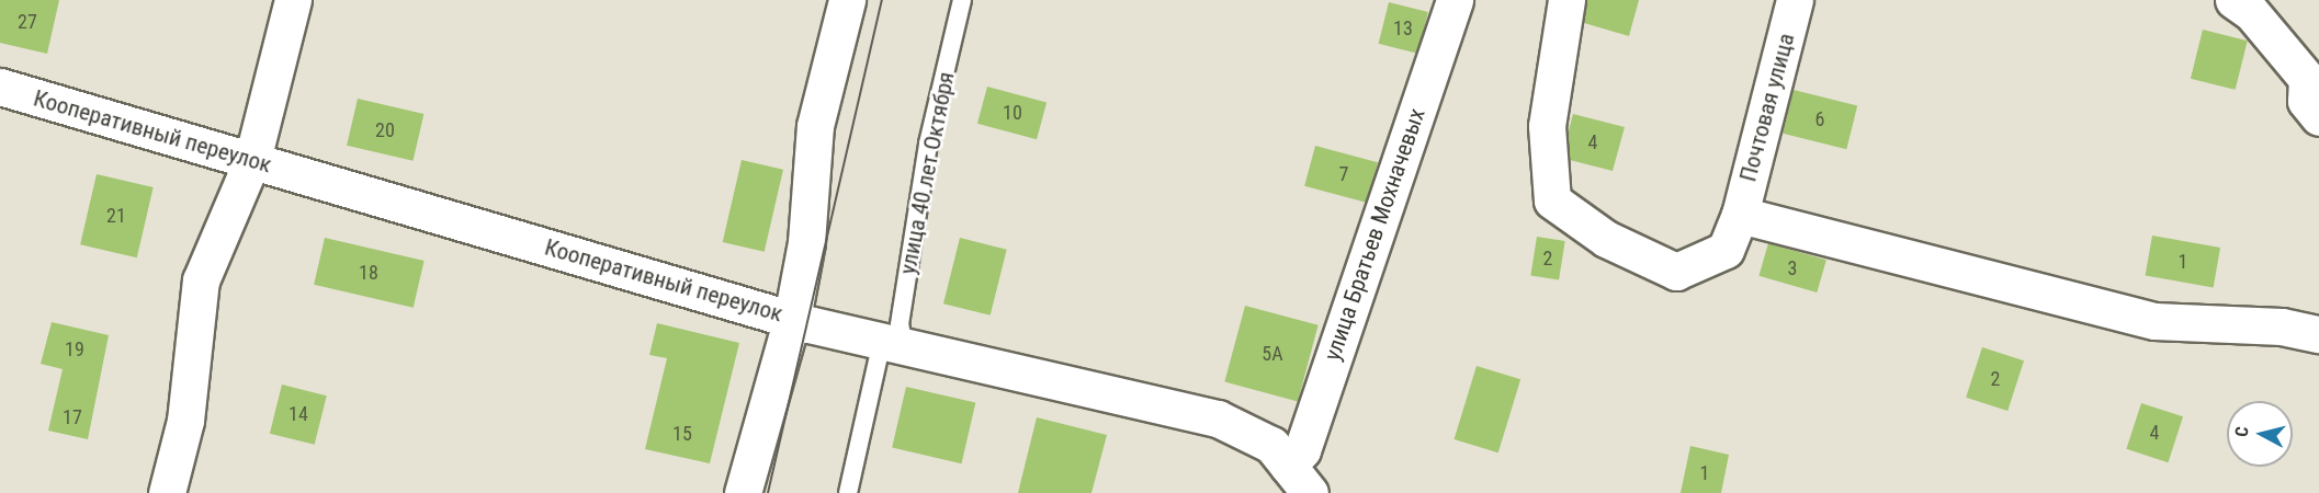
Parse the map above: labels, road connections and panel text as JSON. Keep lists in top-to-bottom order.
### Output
{
  "streets": {
    "street": ["Почтовая улица", "Кооперативный переулок", "улица Братьев Мохначевых"],
    "lane": ["улица 40 лет Октября"]
  },
  "crossings": [
    ["Кооперативный переулок", "улица 40 лет Октября"],
    ["Кооперативный переулок", "улица Братьев Мохначевых"]
  ],
  "house_numbers": [
    "27",
    "13",
    "10",
    "6",
    "20",
    "4",
    "7",
    "21",
    "2",
    "1",
    "3",
    "18",
    "19",
    "5А",
    "2",
    "14",
    "17",
    "4",
    "15",
    "1"
  ],
  "north": "left"
}
